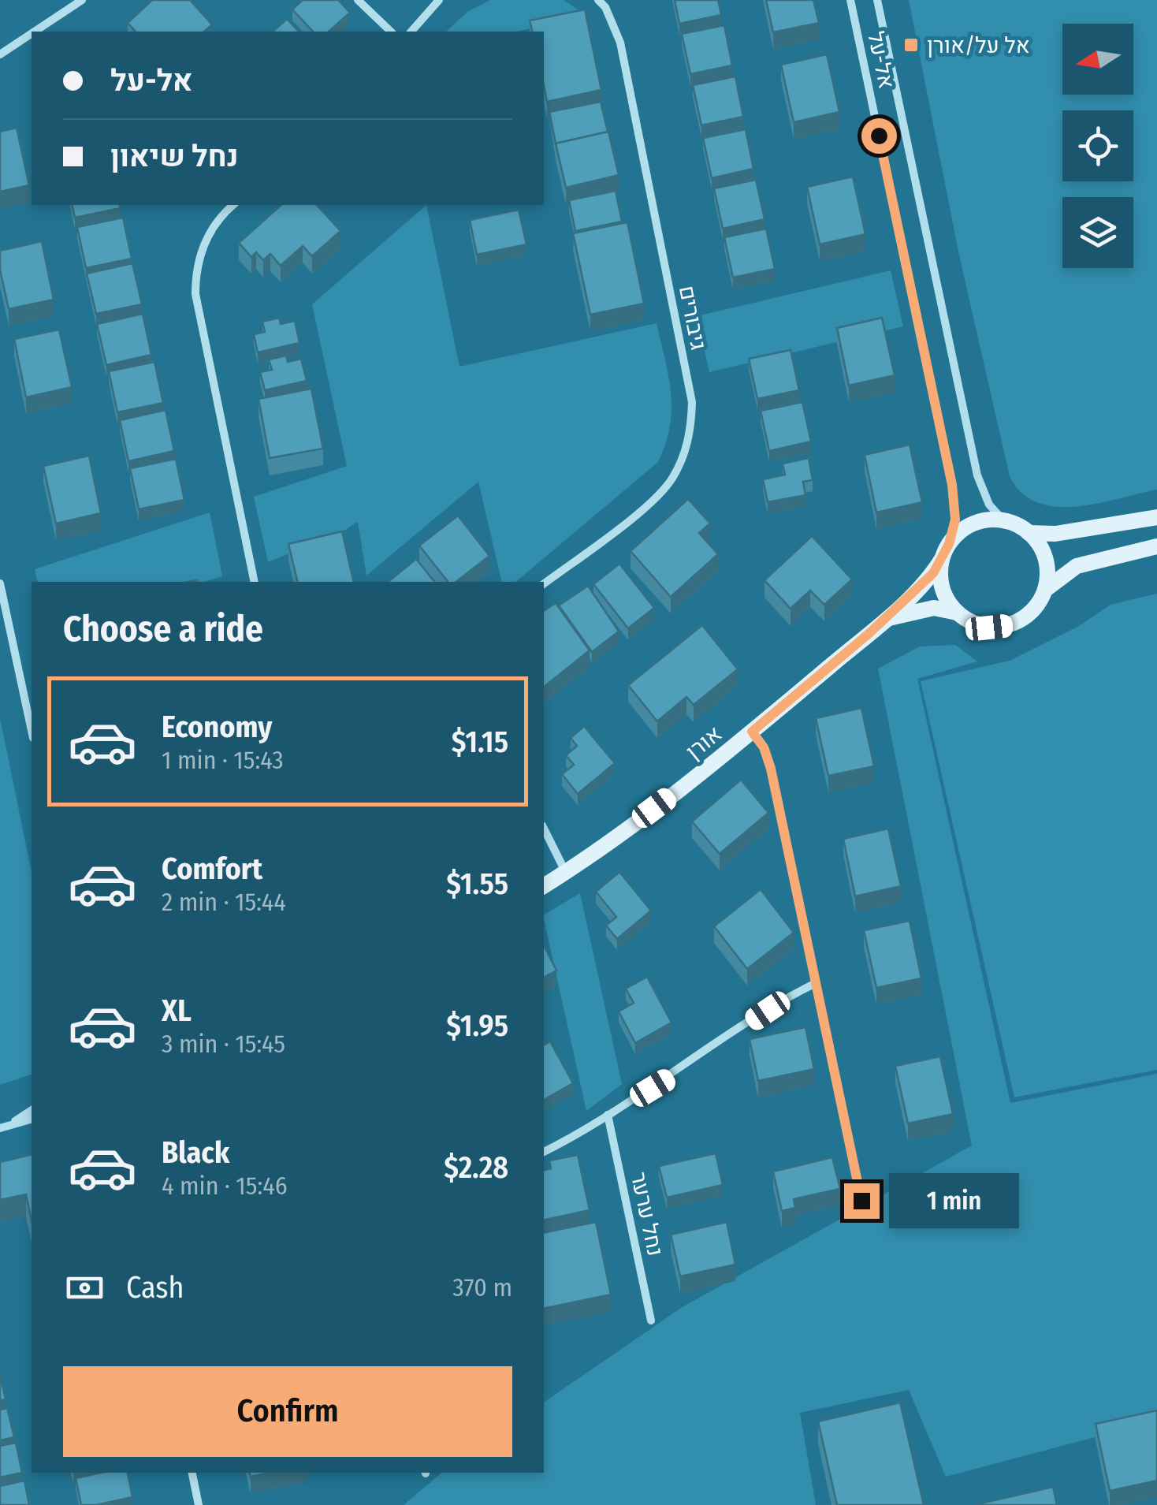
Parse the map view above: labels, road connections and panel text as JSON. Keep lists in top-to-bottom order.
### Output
{
  "streets": {
    "street": [
      "אל-על",
      "גיבורים",
      "אורן",
      "נחל ערער"
    ]
  },
  "crossings": [
    ["אל-על", "אורן"]
  ],
  "places": {
    "transit": ["אל על/אורן"]
  },
  "north": "left",
  "page": {
    "banner": ["אל-על", "נחל שיאון"],
    "heading": "Choose a ride",
    "list": [
      {
        "name": "Economy",
        "note": "1 min · 15:43",
        "value": "$1.15"
      },
      {
        "name": "Comfort",
        "note": "2 min · 15:44",
        "value": "$1.55"
      },
      {
        "name": "XL",
        "note": "3 min · 15:45",
        "value": "$1.95"
      },
      {
        "name": "Black",
        "note": "4 min · 15:46",
        "value": "$2.28"
      }
    ],
    "bubble": "1 min",
    "pay": ["Cash", "370 m"],
    "buttons": "Confirm"
  }
}
